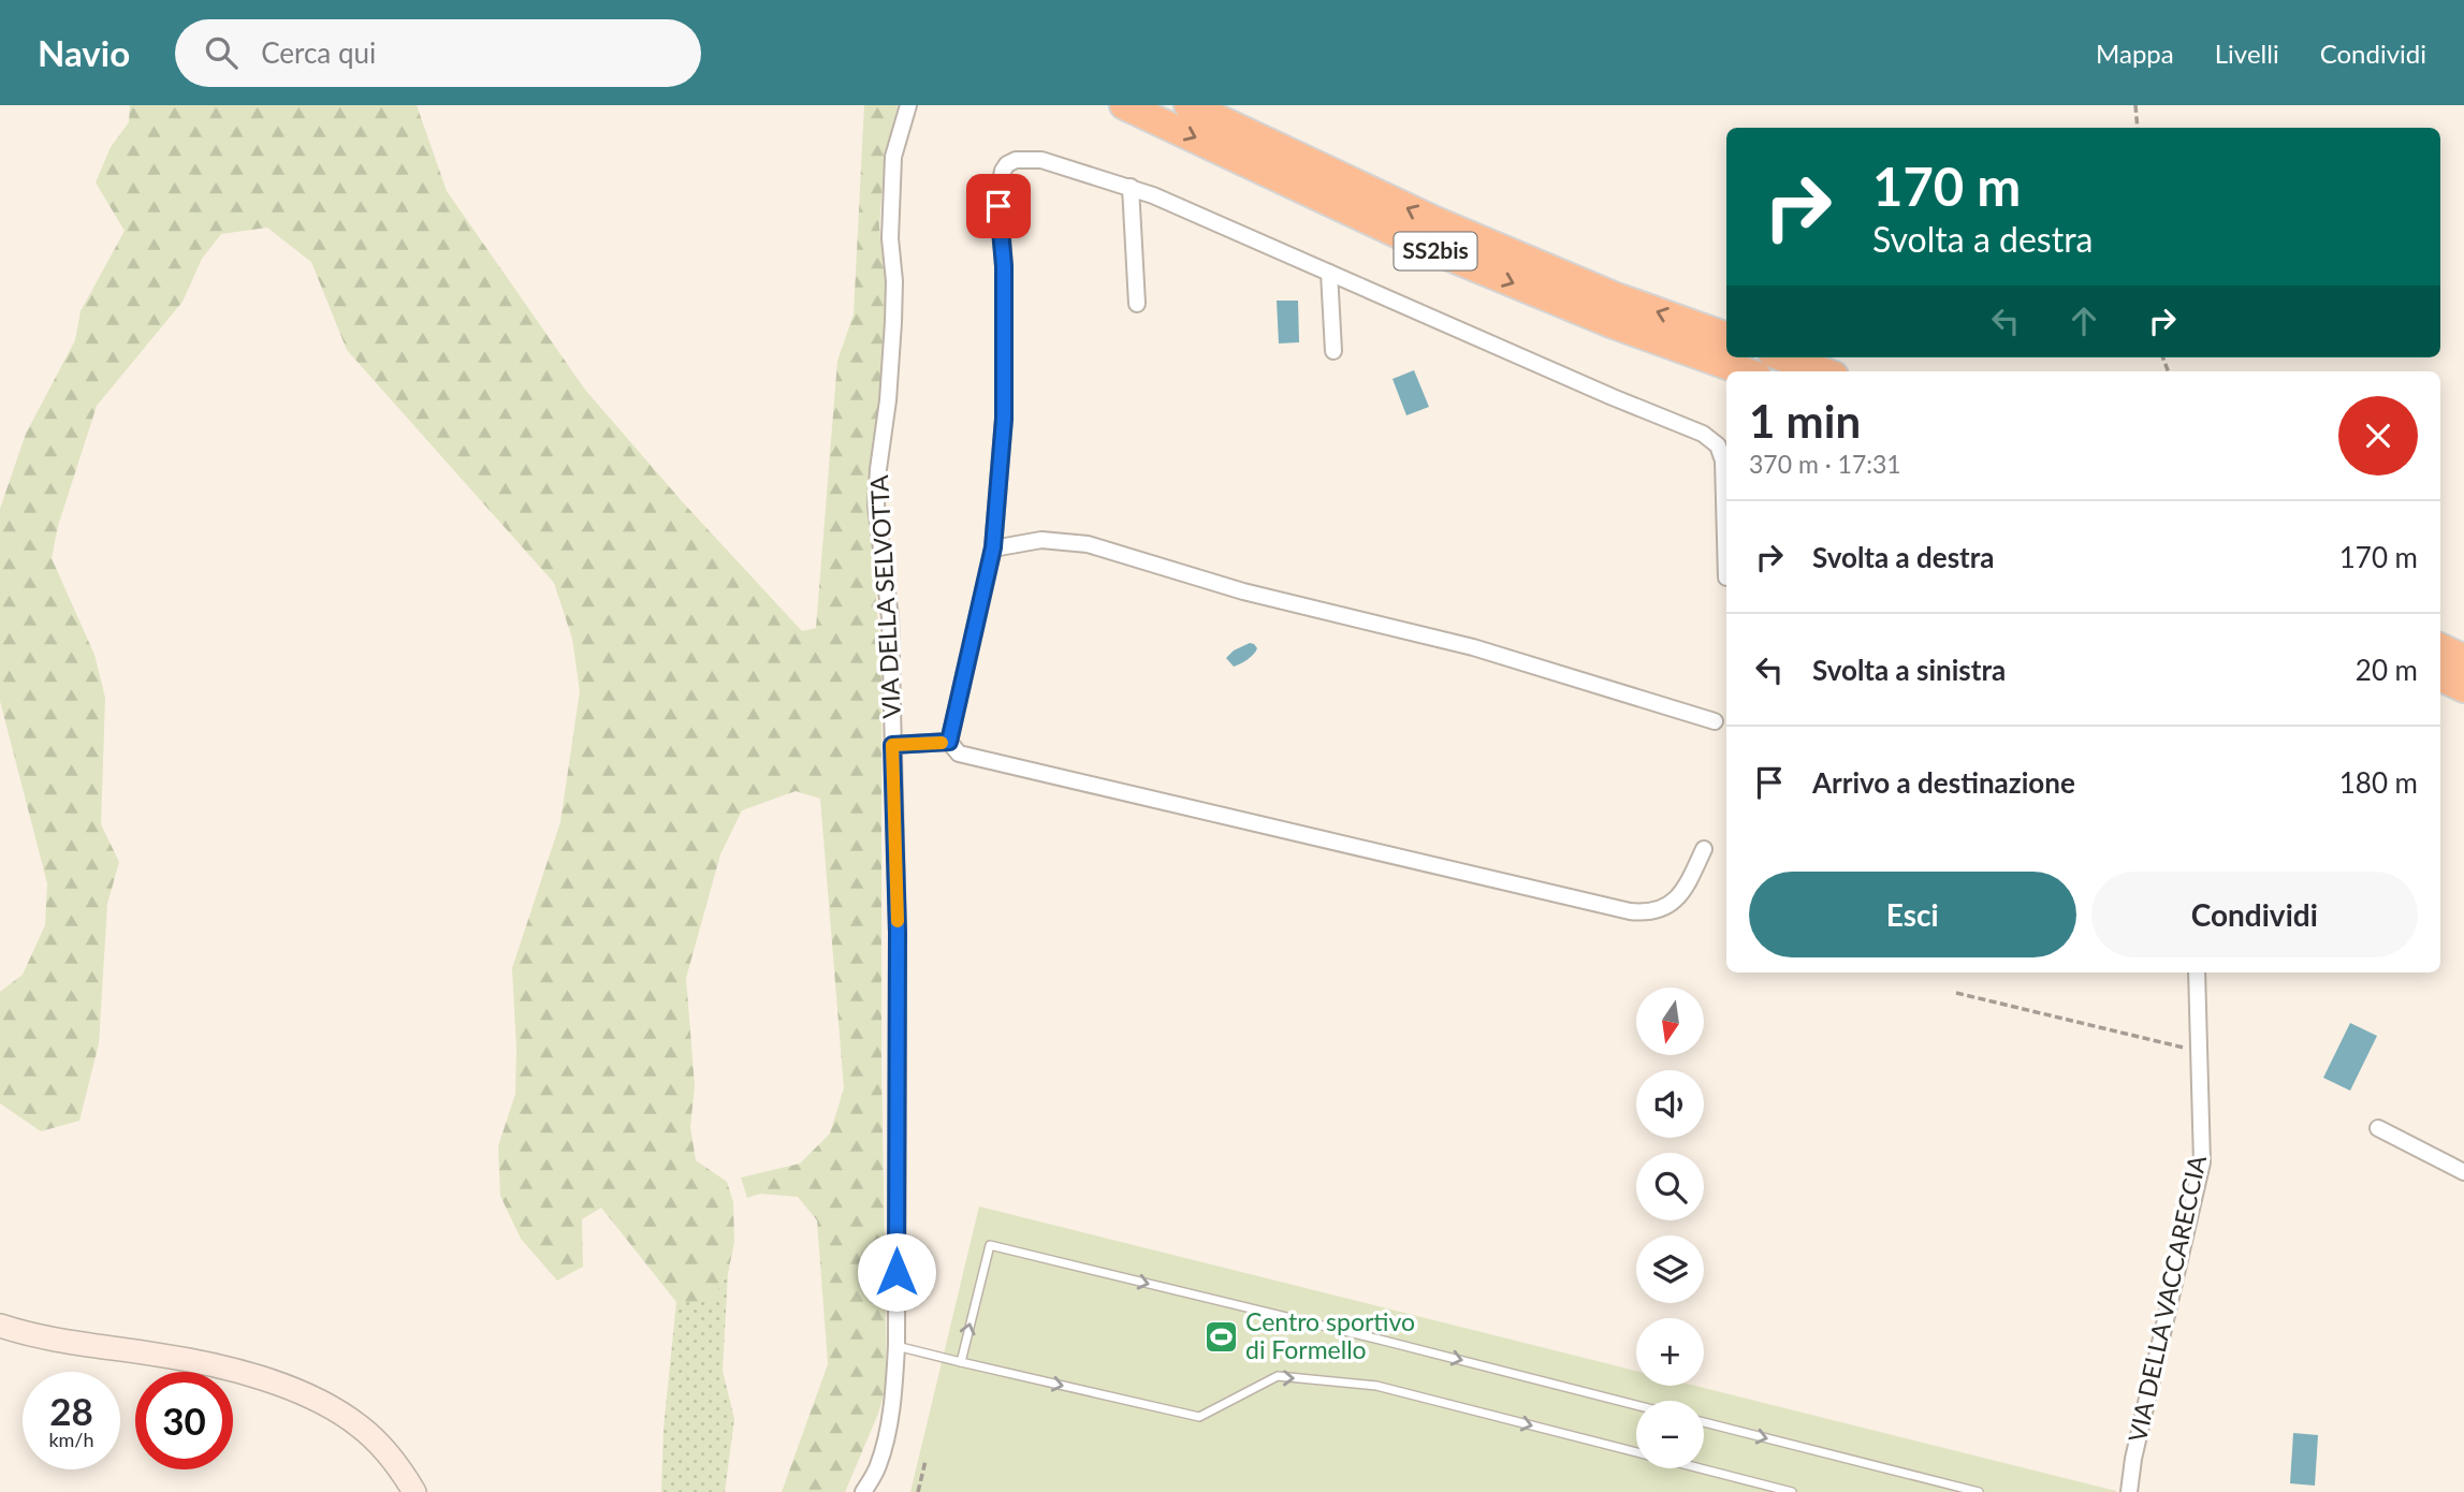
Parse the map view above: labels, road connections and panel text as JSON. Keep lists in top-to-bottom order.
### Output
{
  "streets": {
    "highway": ["SS2bis"],
    "street": ["VIA DELLA SELVOTTA", "VIA DELLA VACCARECCIA"]
  },
  "places": {
    "sports": ["Centro sportivo di Formello"]
  },
  "north": "bottom",
  "page": {
    "header": "Navio",
    "search": "Cerca qui",
    "nav": ["Mappa", "Livelli", "Condividi"],
    "turn": ["170 m", "Svolta a destra"],
    "heading": ["1 min", "370 m · 17:31"],
    "list": [
      {
        "name": "Svolta a destra",
        "value": "170 m"
      },
      {
        "name": "Svolta a sinistra",
        "value": "20 m"
      },
      {
        "name": "Arrivo a destinazione",
        "value": "180 m"
      }
    ],
    "buttons": ["Esci", "Condividi"],
    "map_buttons": ["+", "−"],
    "speed": "28 km/h",
    "limit": "30"
  }
}
